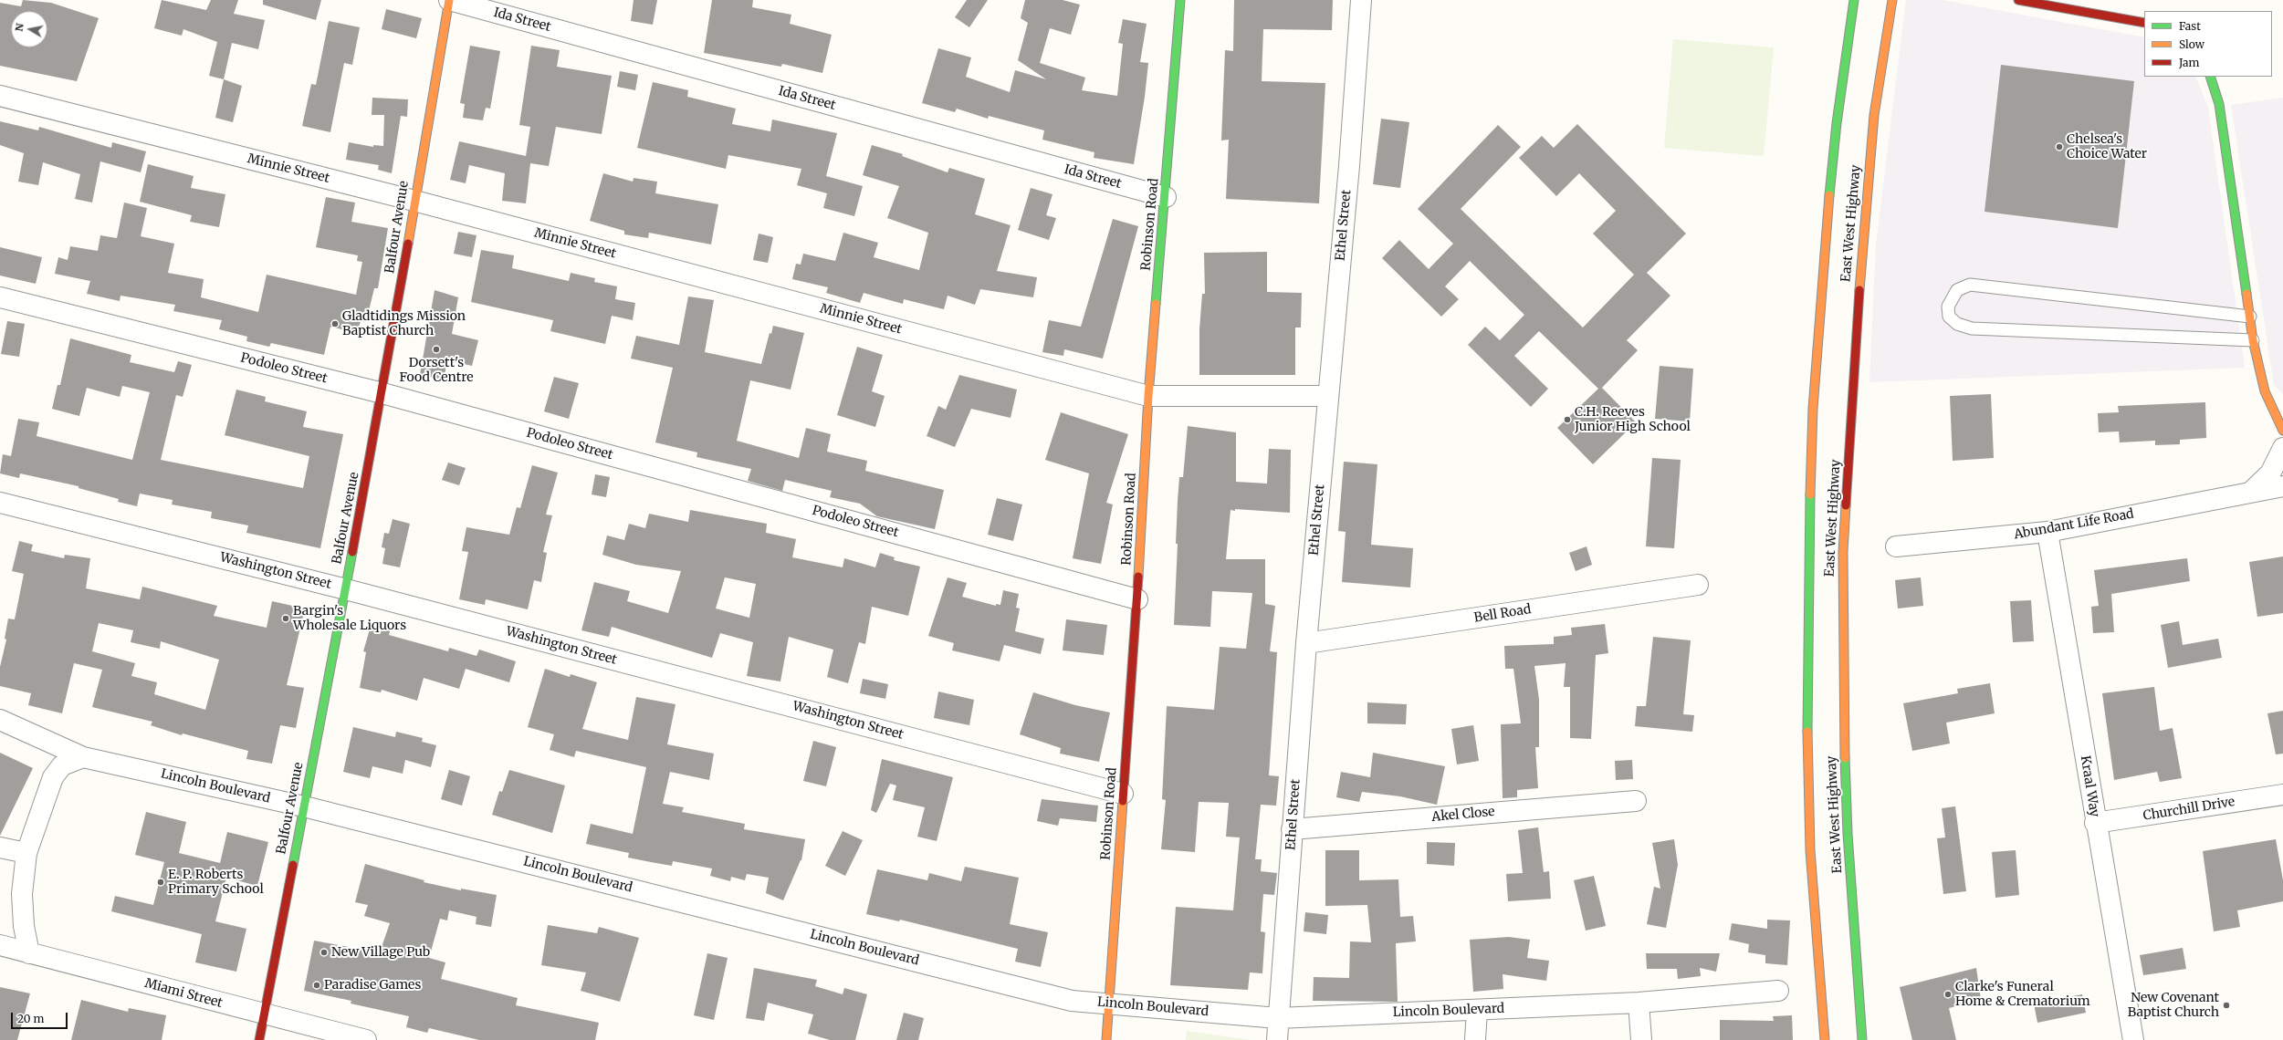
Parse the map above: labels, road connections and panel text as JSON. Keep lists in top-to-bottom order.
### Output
{
  "streets": {
    "main road": ["East West Highway", "Robinson Road", "Balfour Avenue"],
    "street": [
      "Ida Street",
      "Minnie Street",
      "Ethel Street",
      "Podoleo Street",
      "Abundant Life Road",
      "Washington Street",
      "Bell Road",
      "Lincoln Boulevard",
      "Kraal Way",
      "Churchill Drive",
      "Akel Close",
      "Miami Street"
    ]
  },
  "crossings": [
    ["Ida Street", "Robinson Road"],
    ["Ida Street", "Balfour Avenue"],
    ["Minnie Street", "Robinson Road"],
    ["Minnie Street", "Ethel Street"],
    ["Minnie Street", "Balfour Avenue"],
    ["Robinson Road", "Podoleo Street"],
    ["Robinson Road", "Washington Street"],
    ["Robinson Road", "Lincoln Boulevard"],
    ["Ethel Street", "Bell Road"],
    ["Ethel Street", "Lincoln Boulevard"],
    ["Ethel Street", "Akel Close"],
    ["Balfour Avenue", "Podoleo Street"],
    ["Balfour Avenue", "Washington Street"],
    ["Balfour Avenue", "Lincoln Boulevard"],
    ["Balfour Avenue", "Miami Street"],
    ["Abundant Life Road", "Kraal Way"],
    ["Kraal Way", "Churchill Drive"]
  ],
  "places": [
    "Chelsea's Choice Water",
    "Gladtidings Mission Baptist Church",
    "Dorsett's Food Centre",
    "C.H. Reeves Junior High School",
    "Bargin's Wholesale Liquors",
    "E. P. Roberts Primary School",
    "New Village Pub",
    "Paradise Games",
    "Clarke's Funeral Home & Crematorium",
    "New Covenant Baptist Church"
  ],
  "legend": ["Fast", "Slow", "Jam"],
  "scale_bar": "20 m",
  "north": "left"
}
